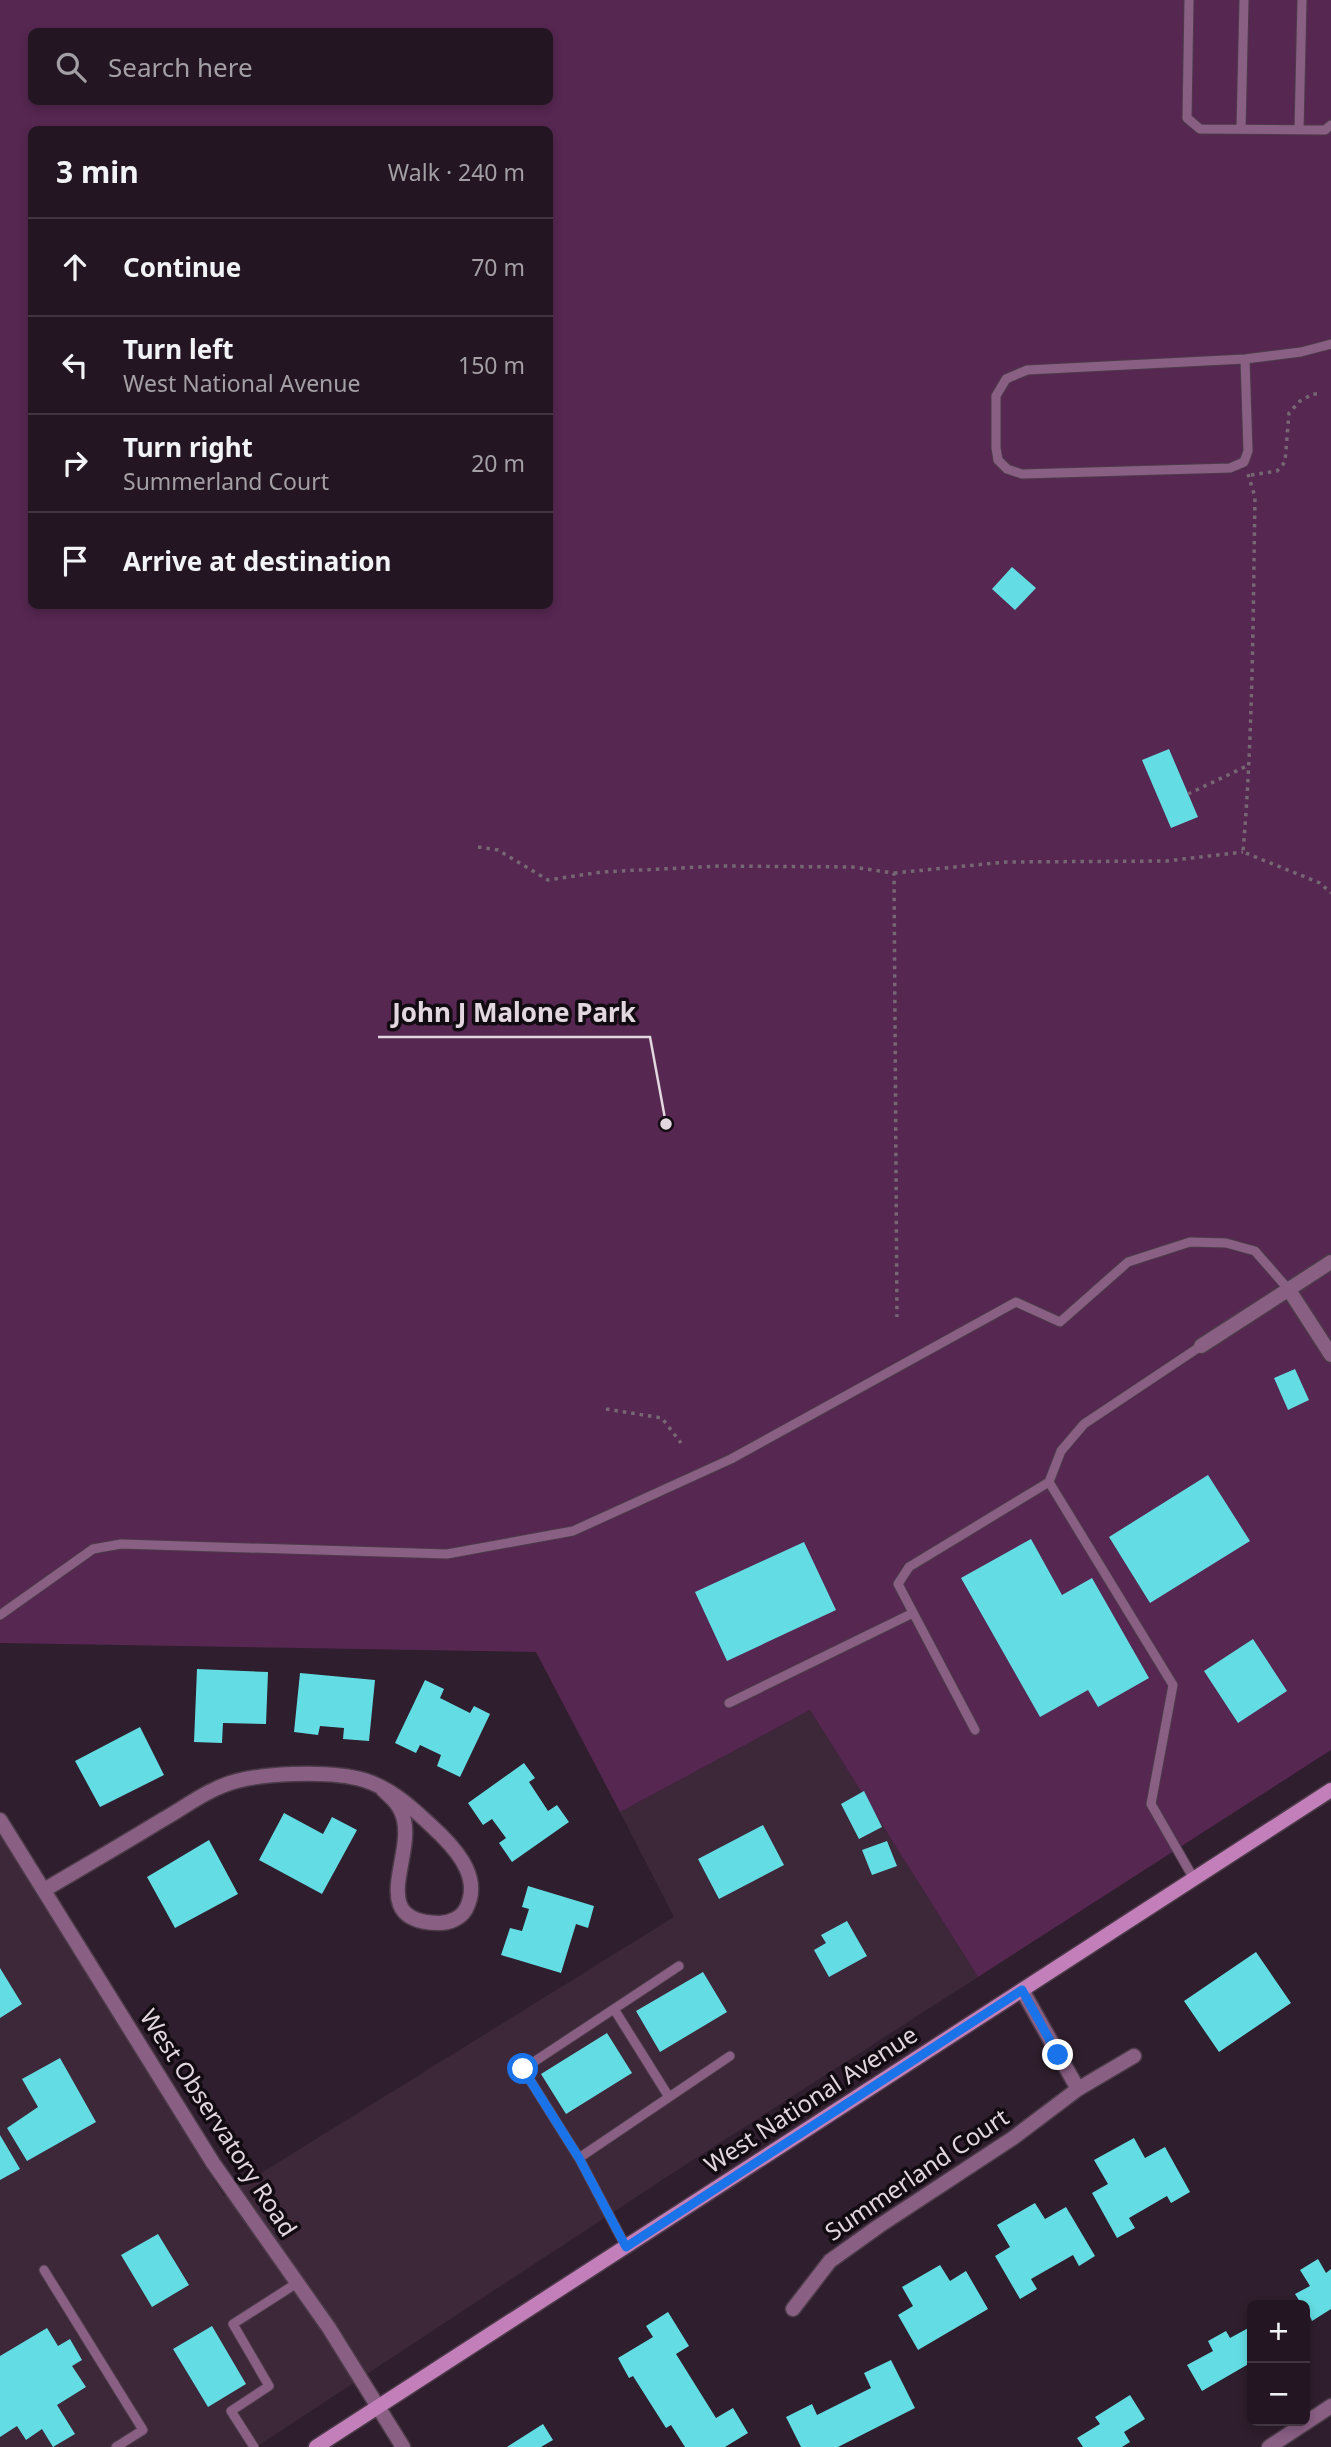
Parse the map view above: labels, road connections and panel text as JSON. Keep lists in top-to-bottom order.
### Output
{
  "streets": {
    "main road": ["West National Avenue"],
    "street": ["West Observatory Road", "Summerland Court"]
  },
  "crossings": [
    ["West National Avenue", "West Observatory Road"]
  ],
  "places": ["John J Malone Park"],
  "page": {
    "search": "Search here",
    "heading": ["3 min", "Walk · 240 m"],
    "list": [
      ["Continue", "70 m"],
      ["Turn left", "West National Avenue", "150 m"],
      ["Turn right", "Summerland Court", "20 m"],
      "Arrive at destination"
    ],
    "map_buttons": ["+", "−"]
  }
}
